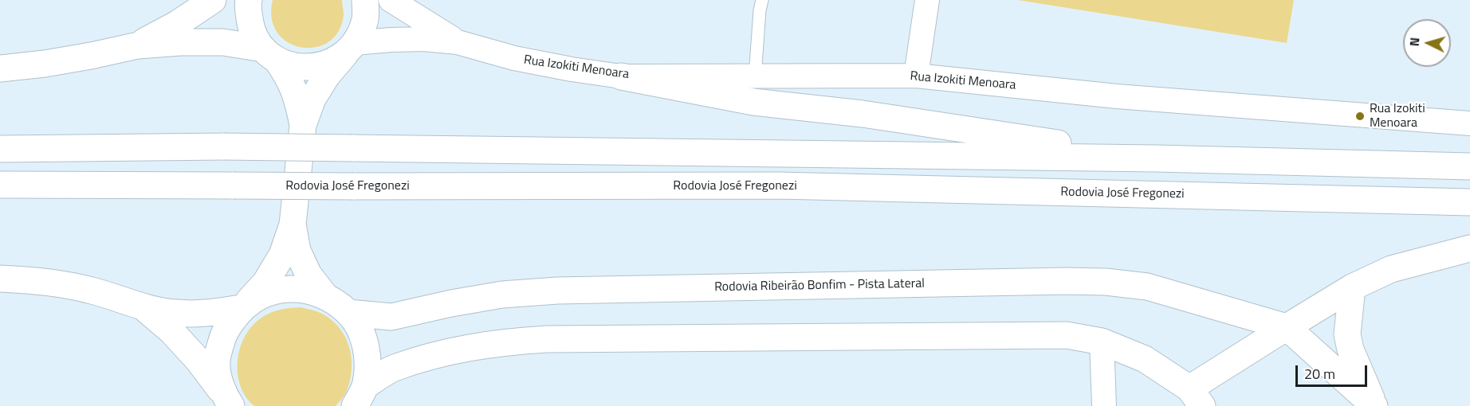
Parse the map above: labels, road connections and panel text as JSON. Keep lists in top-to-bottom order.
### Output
{
  "streets": {
    "main road": ["Rodovia José Fregonezi", "Rodovia Ribeirão Bonfim - Pista Lateral"],
    "street": ["Rua Izokiti Menoara"]
  },
  "places": ["Rua Izokiti Menoara"],
  "scale_bar": "20 m",
  "north": "left"
}
